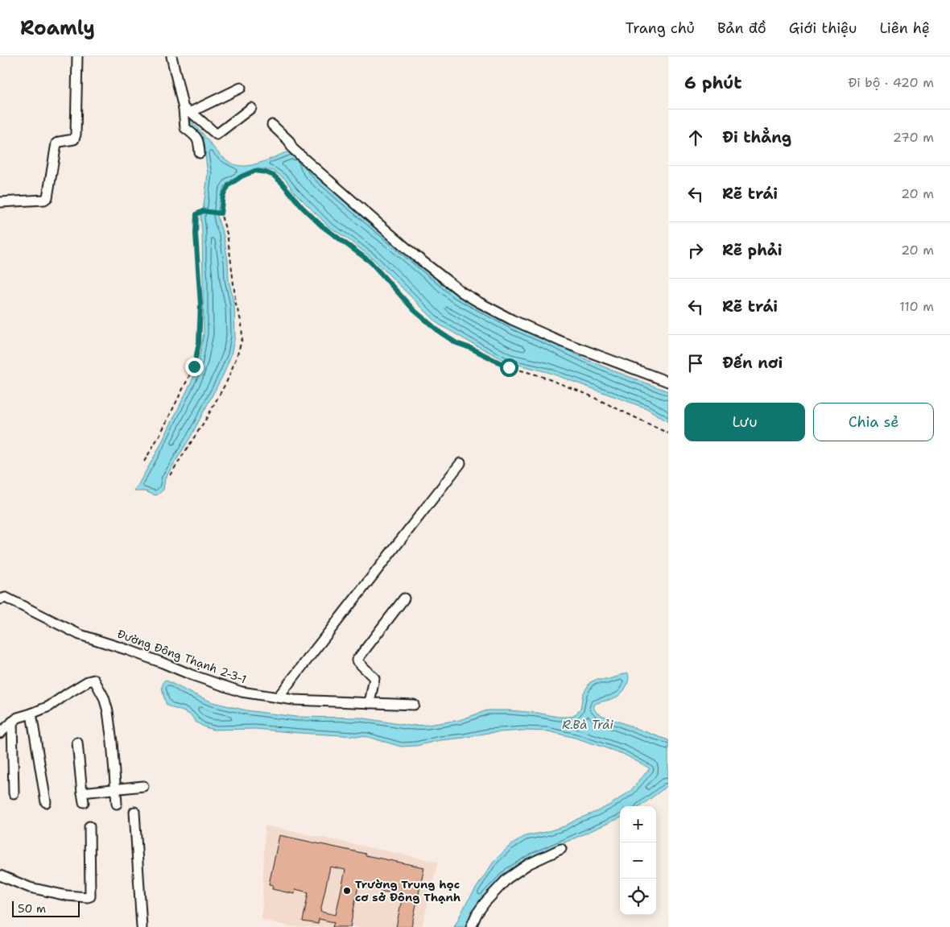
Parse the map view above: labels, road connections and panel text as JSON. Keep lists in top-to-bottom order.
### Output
{
  "streets": {
    "street": ["Đường Đông Thạnh 2-3-1"]
  },
  "water": ["R.Bà Trải"],
  "places": ["Trường Trung học cơ sở Đông Thạnh"],
  "scale_bar": "50 m",
  "page": {
    "header": "Roamly",
    "nav": [
      "Trang chủ",
      "Bản đồ",
      "Giới thiệu",
      "Liên hệ"
    ],
    "heading": ["6 phút", "Đi bộ · 420 m"],
    "list": [
      ["Đi thẳng", "270 m"],
      ["Rẽ trái", "20 m"],
      ["Rẽ phải", "20 m"],
      ["Rẽ trái", "110 m"],
      "Đến nơi"
    ],
    "buttons": ["Lưu", "Chia sẻ"],
    "map_buttons": ["+", "−"],
    "scale": "50 m"
  }
}
